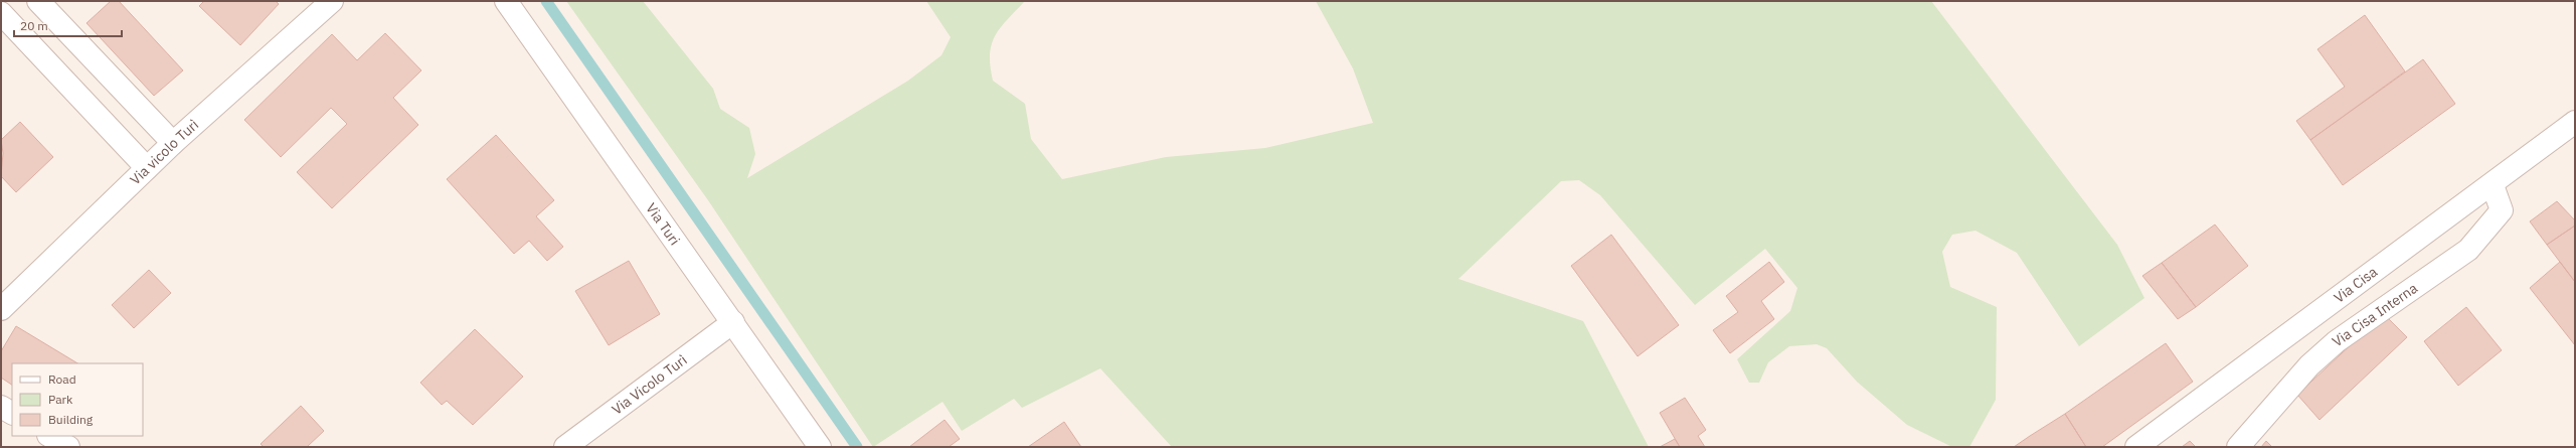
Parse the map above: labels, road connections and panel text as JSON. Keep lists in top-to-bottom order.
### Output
{
  "streets": {
    "street": [
      "Via vicolo Turì",
      "Via Turi",
      "Via Cisa",
      "Via Cisa Interna",
      "Via Vicolo Turì"
    ]
  },
  "crossings": [
    ["Via Turi", "Via Vicolo Turì"],
    ["Via Cisa", "Via Cisa Interna"]
  ],
  "legend": ["Road", "Park", "Building"],
  "scale_bar": "20 m"
}
